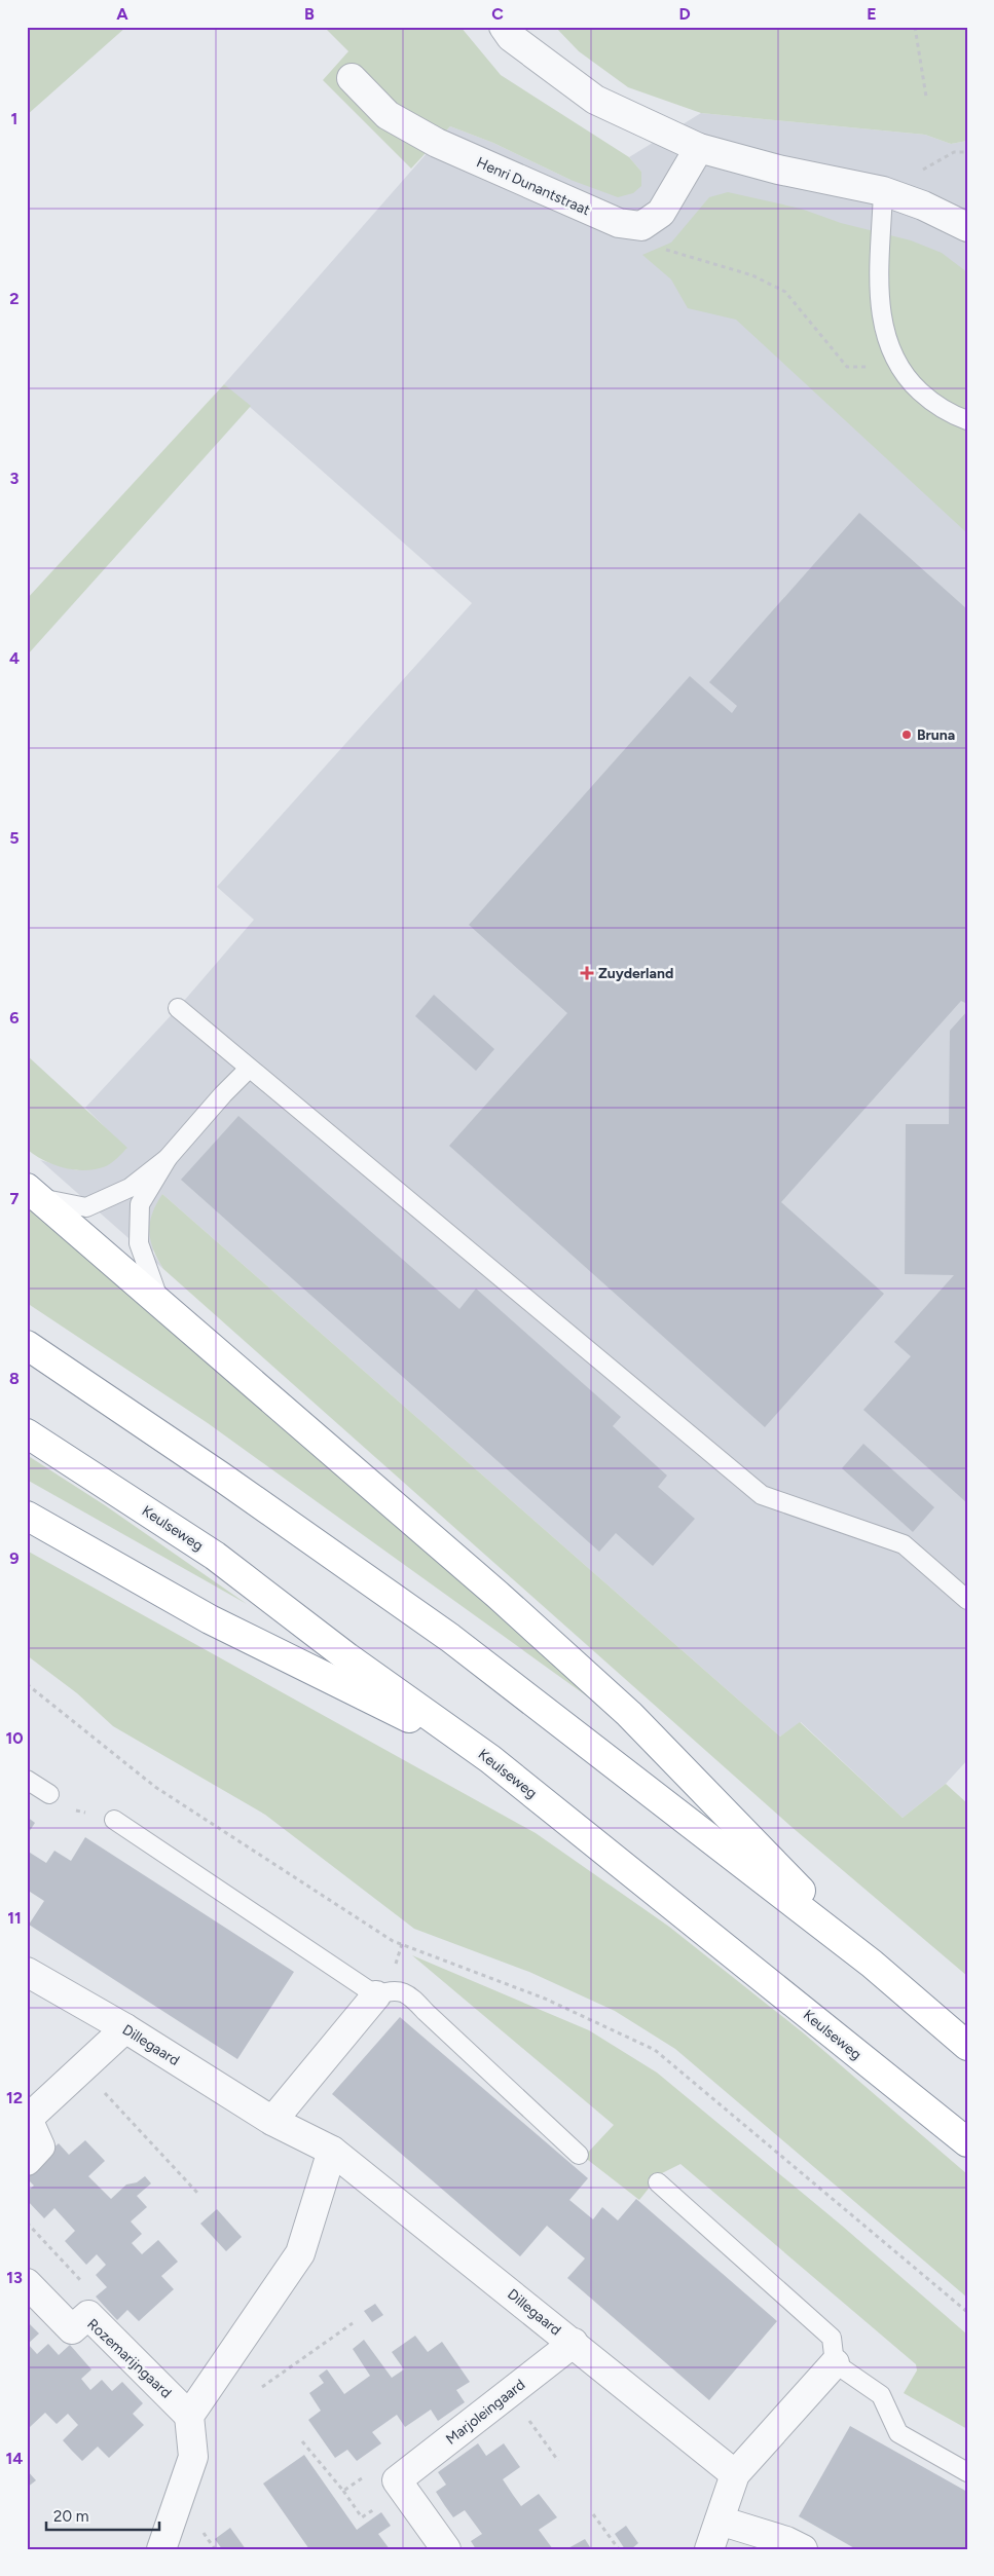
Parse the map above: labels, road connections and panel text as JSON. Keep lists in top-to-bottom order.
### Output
{
  "streets": {
    "highway": ["Keulseweg"],
    "street": [
      "Henri Dunantstraat",
      "Dillegaard",
      "Rozemarijngaard",
      "Marjoleingaard"
    ]
  },
  "crossings": [
    ["Dillegaard", "Marjoleingaard"]
  ],
  "places": {
    "other": ["Bruna"],
    "health": ["Zuyderland"]
  },
  "scale_bar": "20 m",
  "grid": {
    "columns": [
      "A",
      "B",
      "C",
      "D",
      "E"
    ],
    "rows": [
      "1",
      "2",
      "3",
      "4",
      "5",
      "6",
      "7",
      "8",
      "9",
      "10",
      "11",
      "12",
      "13",
      "14"
    ]
  }
}
